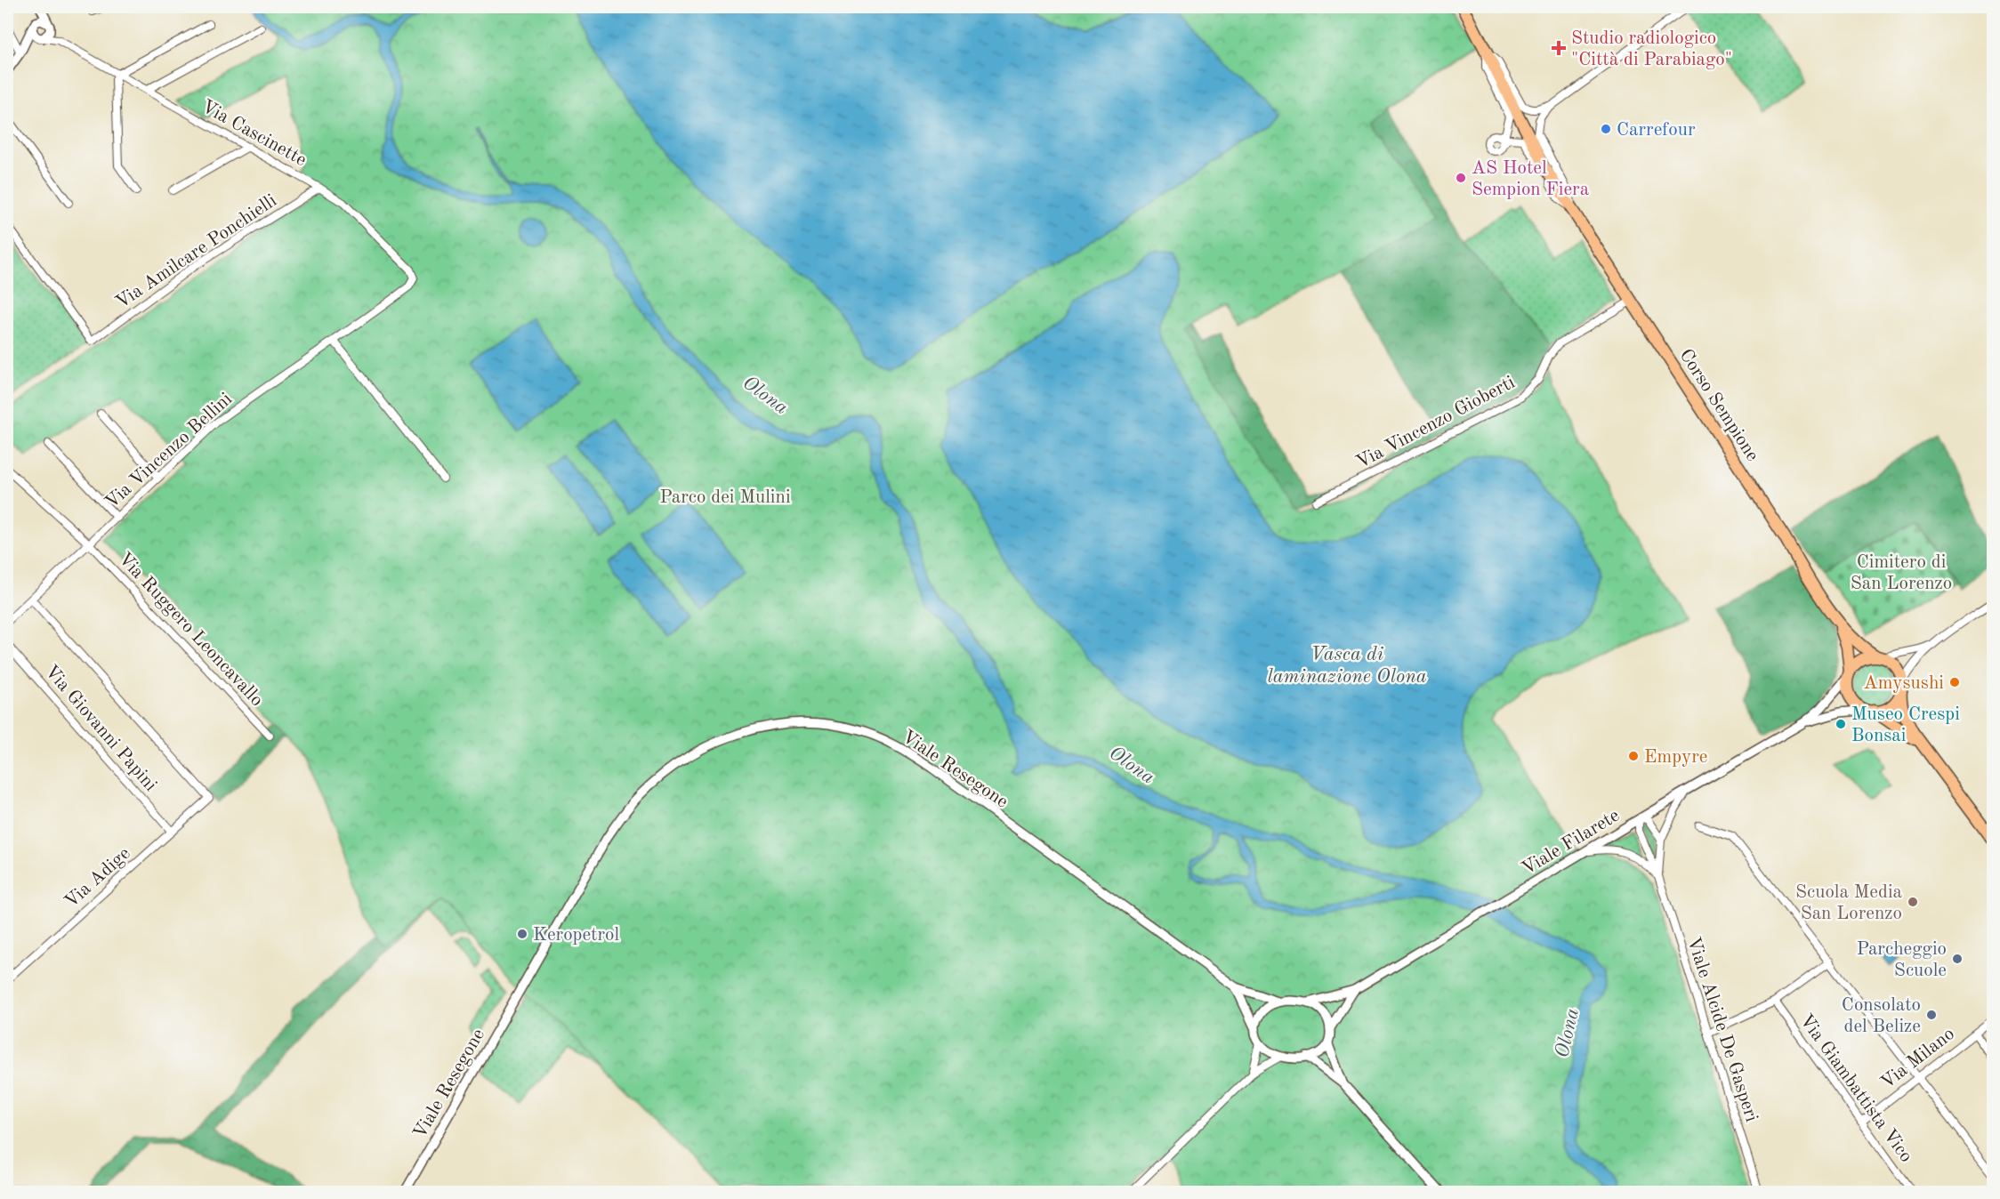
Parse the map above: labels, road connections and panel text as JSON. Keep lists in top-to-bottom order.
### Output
{
  "streets": {
    "main road": ["Corso Sempione"],
    "street": [
      "Via Cascinette",
      "Via Amilcare Ponchielli",
      "Via Vincenzo Gioberti",
      "Via Vincenzo Bellini",
      "Via Ruggero Leoncavallo",
      "Via Giovanni Papini",
      "Viale Resegone",
      "Viale Filarete",
      "Via Adige",
      "Viale Alcide De Gasperi",
      "Via Milano",
      "Via Giambattista Vico"
    ]
  },
  "crossings": [
    ["Via Cascinette", "Via Amilcare Ponchielli"],
    ["Via Cascinette", "Via Vincenzo Bellini"],
    ["Corso Sempione", "Via Vincenzo Gioberti"],
    ["Corso Sempione", "Viale Filarete"],
    ["Via Vincenzo Bellini", "Via Ruggero Leoncavallo"],
    ["Via Vincenzo Bellini", "Via Adige"],
    ["Via Giovanni Papini", "Via Adige"],
    ["Viale Resegone", "Viale Filarete"],
    ["Viale Filarete", "Viale Alcide De Gasperi"],
    ["Via Milano", "Via Giambattista Vico"]
  ],
  "water": ["Olona", "Vasca di laminazione Olona"],
  "parks": ["Parco dei Mulini", "Cimitero di San Lorenzo"],
  "places": {
    "health": ["Studio radiologico \"Città di Parabiago\""],
    "other": [
      "Carrefour",
      "AS Hotel Sempion Fiera",
      "Amysushi",
      "Museo Crespi Bonsai",
      "Empyre",
      "Scuola Media San Lorenzo",
      "Keropetrol",
      "Parcheggio Scuole",
      "Consolato del Belize"
    ]
  }
}
